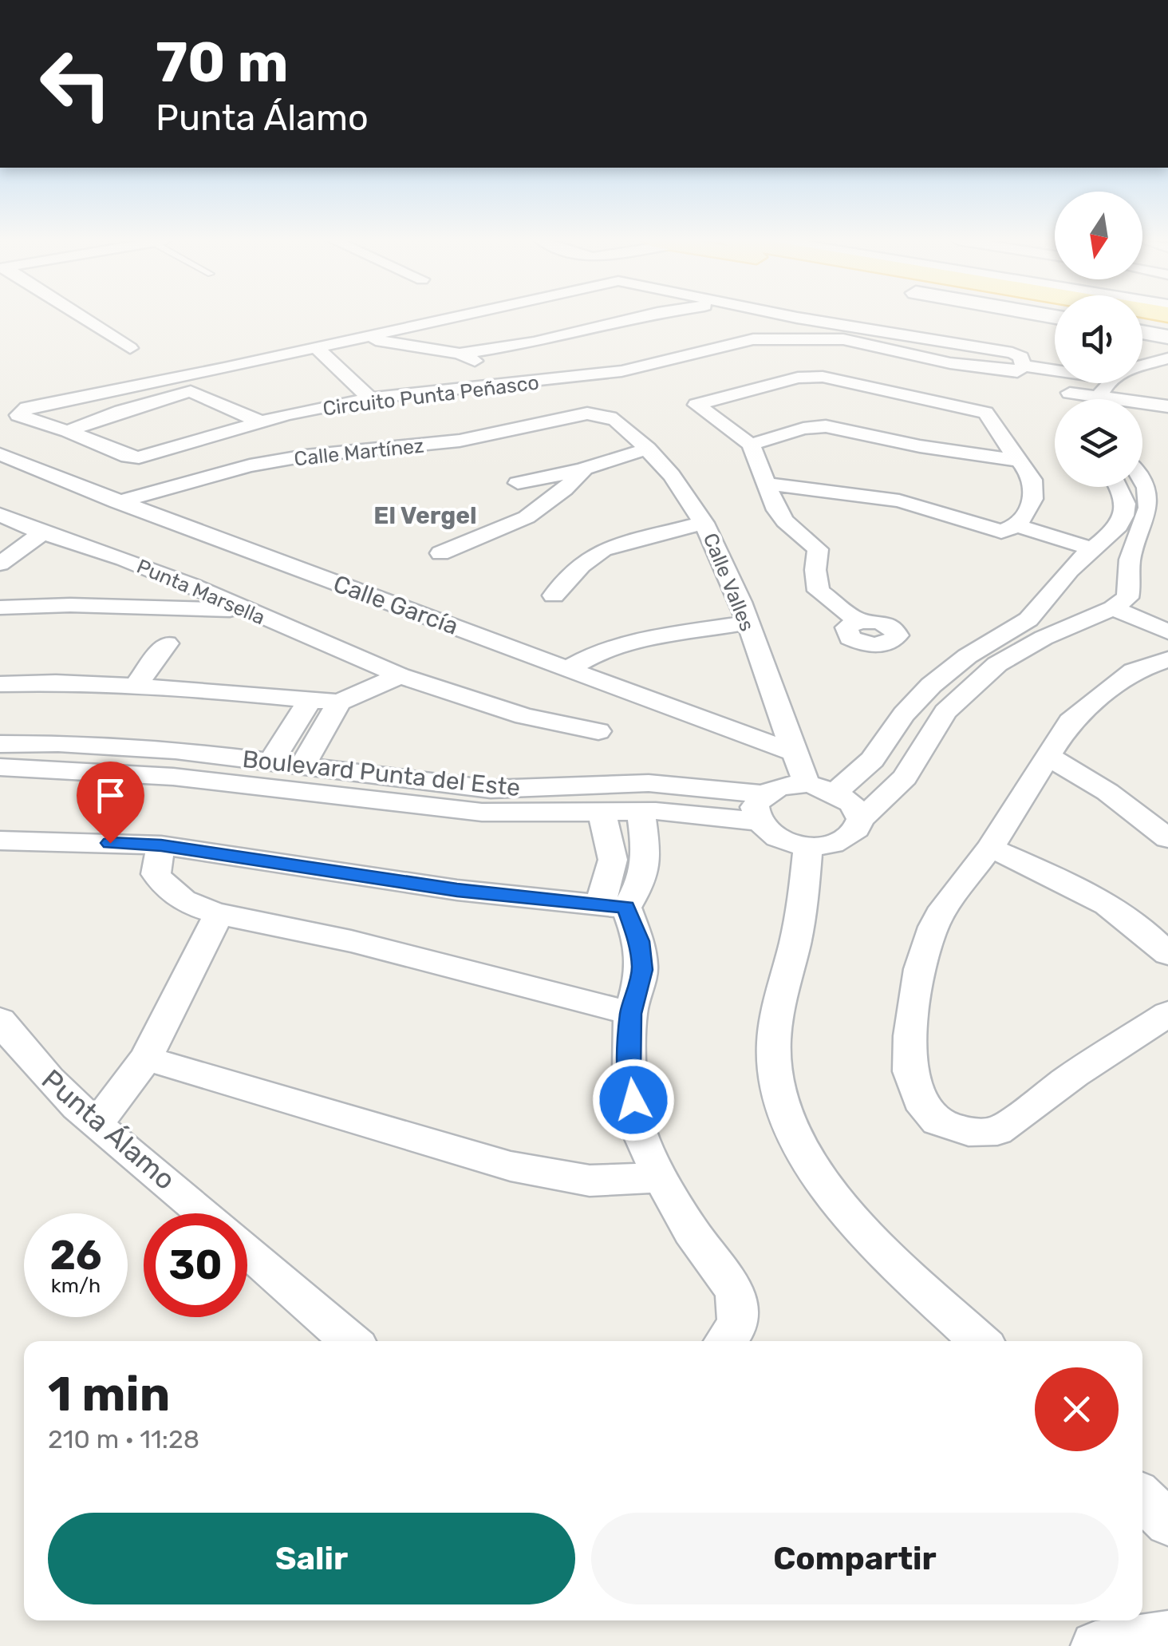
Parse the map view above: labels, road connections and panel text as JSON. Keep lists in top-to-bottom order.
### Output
{
  "streets": {
    "street": [
      "Circuito Punta Peñasco",
      "Calle Martínez",
      "Calle Valles",
      "Punta Marsella",
      "Calle García",
      "Boulevard Punta del Este",
      "Punta Álamo"
    ]
  },
  "crossings": [
    ["Calle Martínez", "Calle Valles"],
    ["Calle Martínez", "Calle García"],
    ["Calle Valles", "Calle García"],
    ["Calle Valles", "Boulevard Punta del Este"]
  ],
  "districts": ["El Vergel"],
  "north": "bottom",
  "page": {
    "turn": ["70 m", "Punta Álamo"],
    "speed": "26 km/h",
    "limit": "30",
    "heading": ["1 min", "210 m · 11:28"],
    "buttons": ["Salir", "Compartir"]
  }
}
